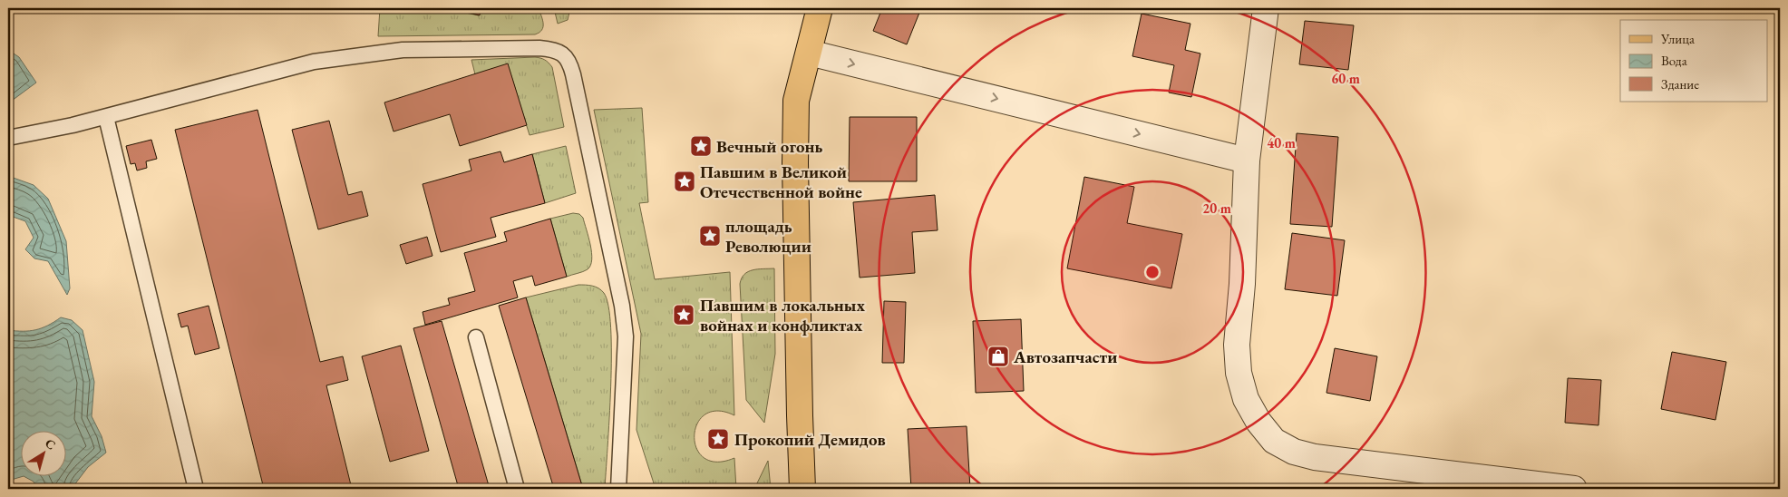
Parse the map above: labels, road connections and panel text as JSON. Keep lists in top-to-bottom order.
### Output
{
  "places": {
    "place": [
      "Вечный огонь",
      "Павшим в Великой Отечественной войне",
      "площадь Революции",
      "Павшим в локальных войнах и конфликтах",
      "Прокопий Демидов"
    ],
    "shop": ["Автозапчасти"]
  },
  "legend": ["Улица", "Вода", "Здание"],
  "north": "top right",
  "rings": ["60 m", "40 m", "20 m"]
}
